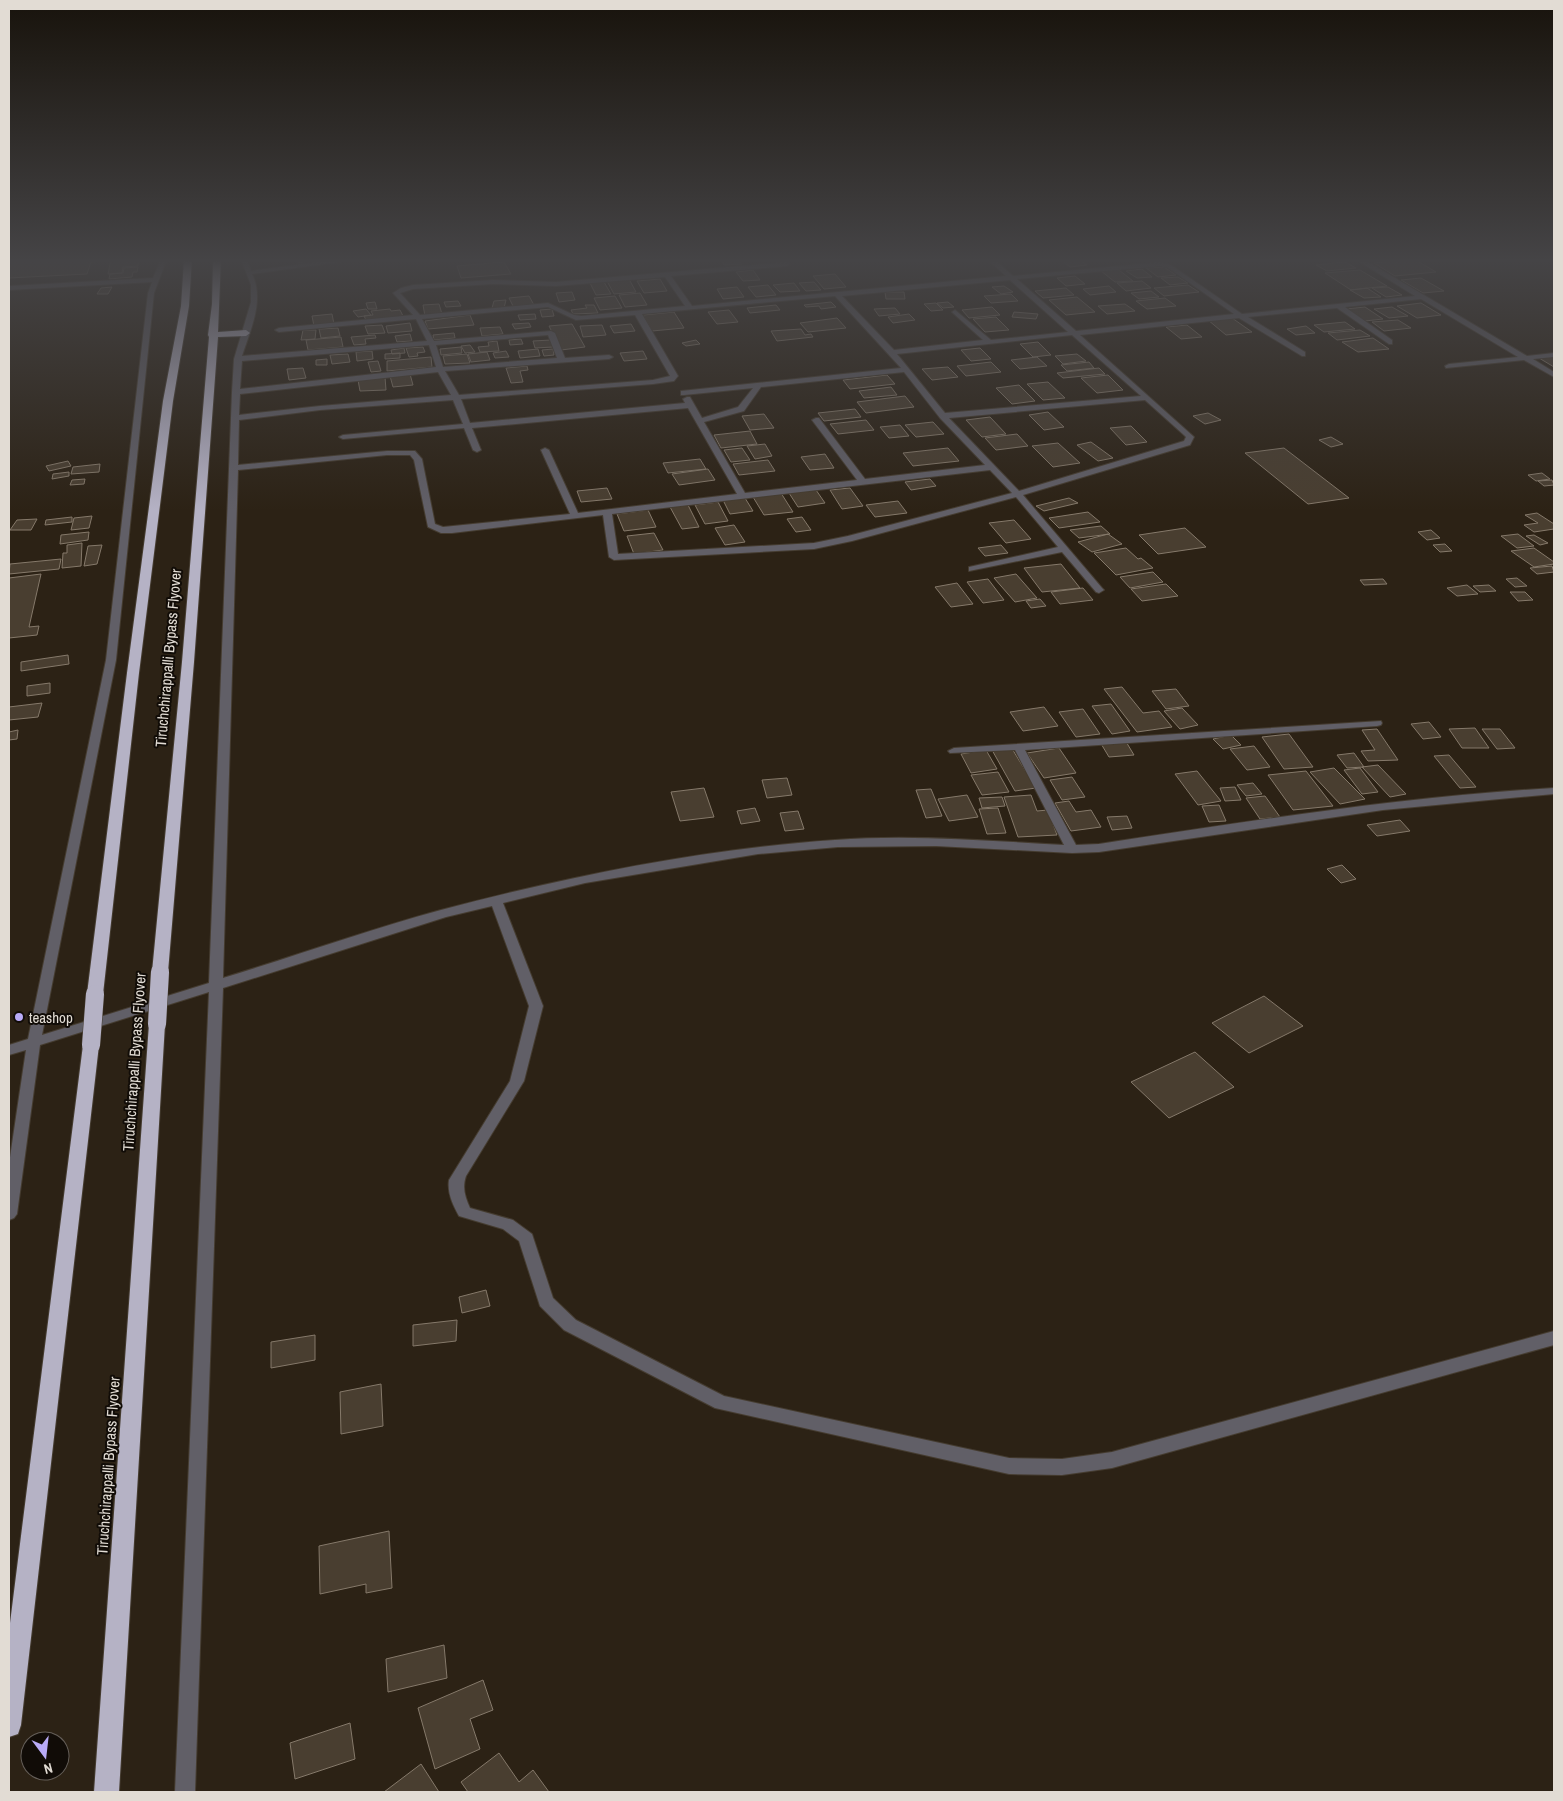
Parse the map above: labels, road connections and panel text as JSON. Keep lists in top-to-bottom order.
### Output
{
  "streets": {
    "highway": ["Tiruchchirappalli Bypass Flyover"]
  },
  "places": ["teashop"],
  "north": "bottom"
}
